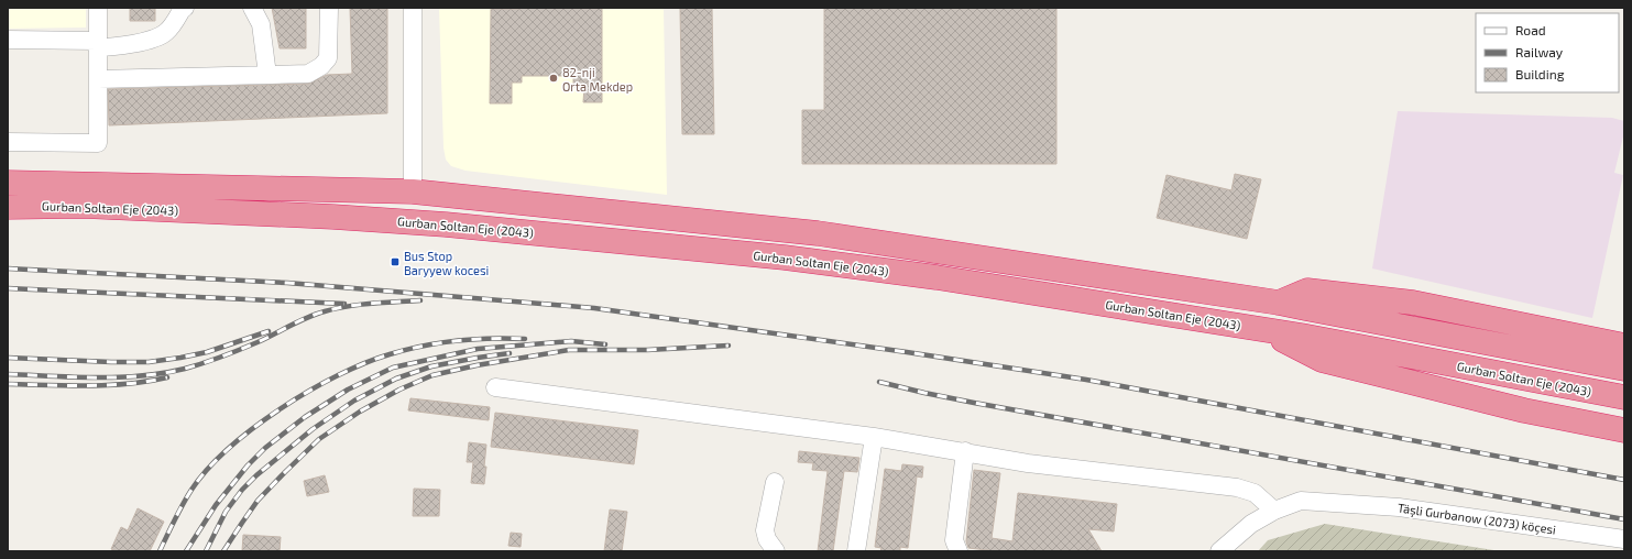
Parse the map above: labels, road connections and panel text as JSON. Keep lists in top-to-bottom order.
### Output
{
  "streets": {
    "highway": ["Gurban Soltan Eje (2043)"],
    "street": ["Täşli Gurbanow (2073) köçesi"]
  },
  "places": {
    "other": ["82-nji Orta Mekdep"],
    "transit": ["Bus Stop Baryyew kocesi"]
  },
  "legend": ["Road", "Railway", "Building"]
}
